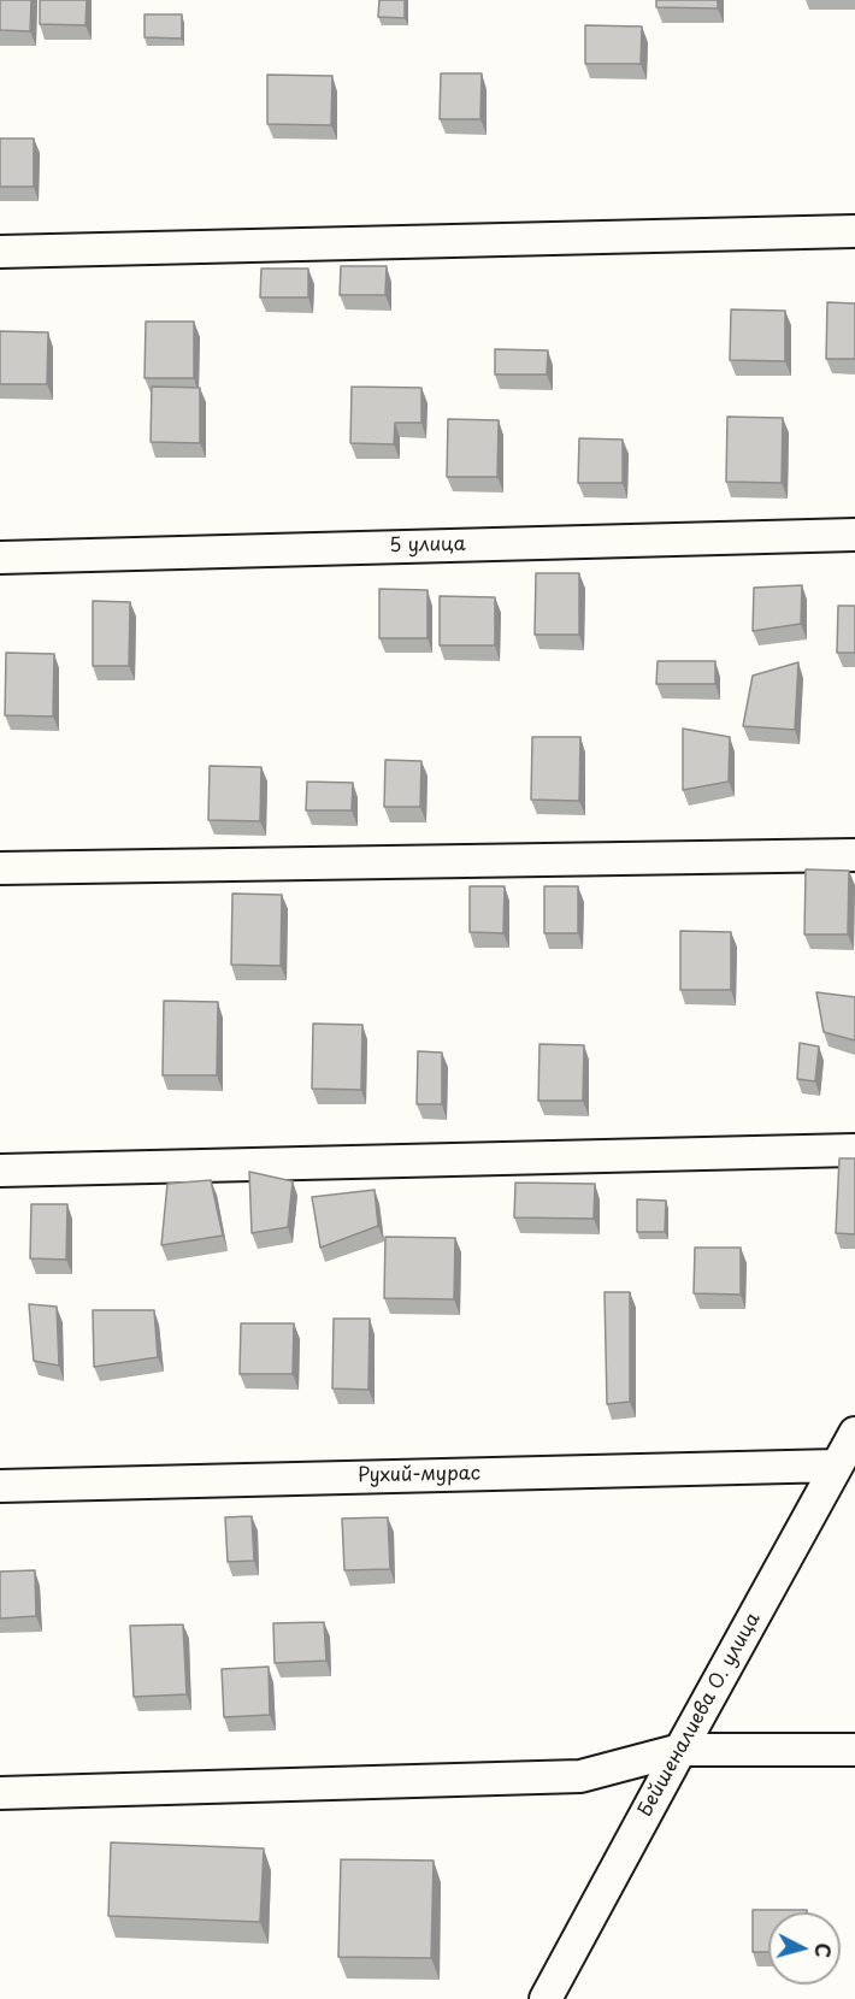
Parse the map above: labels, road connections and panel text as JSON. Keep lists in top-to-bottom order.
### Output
{
  "streets": {
    "street": ["5 улица", "Рухий-мурас", "Бейшеналиева О. улица"]
  },
  "crossings": [
    ["Рухий-мурас", "Бейшеналиева О. улица"]
  ],
  "north": "right"
}
